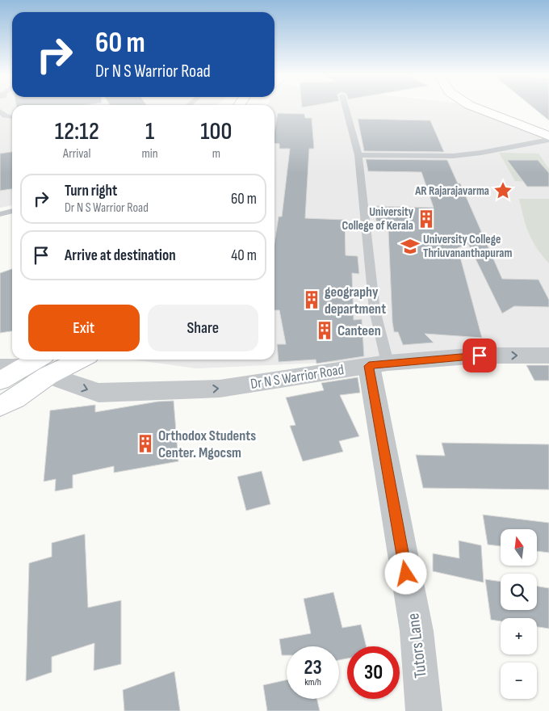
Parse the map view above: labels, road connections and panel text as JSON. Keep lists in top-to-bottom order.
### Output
{
  "streets": {
    "street": ["Dr N S Warrior Road", "Tutors Lane"]
  },
  "crossings": [
    ["Dr N S Warrior Road", "Tutors Lane"]
  ],
  "one_way": ["Dr N S Warrior Road"],
  "places": {
    "place": ["AR Rajarajavarma"],
    "building": [
      "University College of Kerala",
      "geography department",
      "Canteen",
      "Orthodox Students Center. Mgocsm"
    ],
    "school or university": ["University College Thriuvananthapuram"]
  },
  "north": "top",
  "page": {
    "turn": ["60 m", "Dr N S Warrior Road"],
    "eta": [
      "12:12",
      "Arrival",
      "1",
      "min",
      "100",
      "m"
    ],
    "list": [
      {
        "name": "Turn right",
        "note": "Dr N S Warrior Road",
        "value": "60 m"
      },
      {
        "name": "Arrive at destination",
        "value": "40 m"
      }
    ],
    "buttons": ["Exit", "Share"],
    "map_buttons": ["+", "−"],
    "speed": "23 km/h",
    "limit": "30"
  }
}
